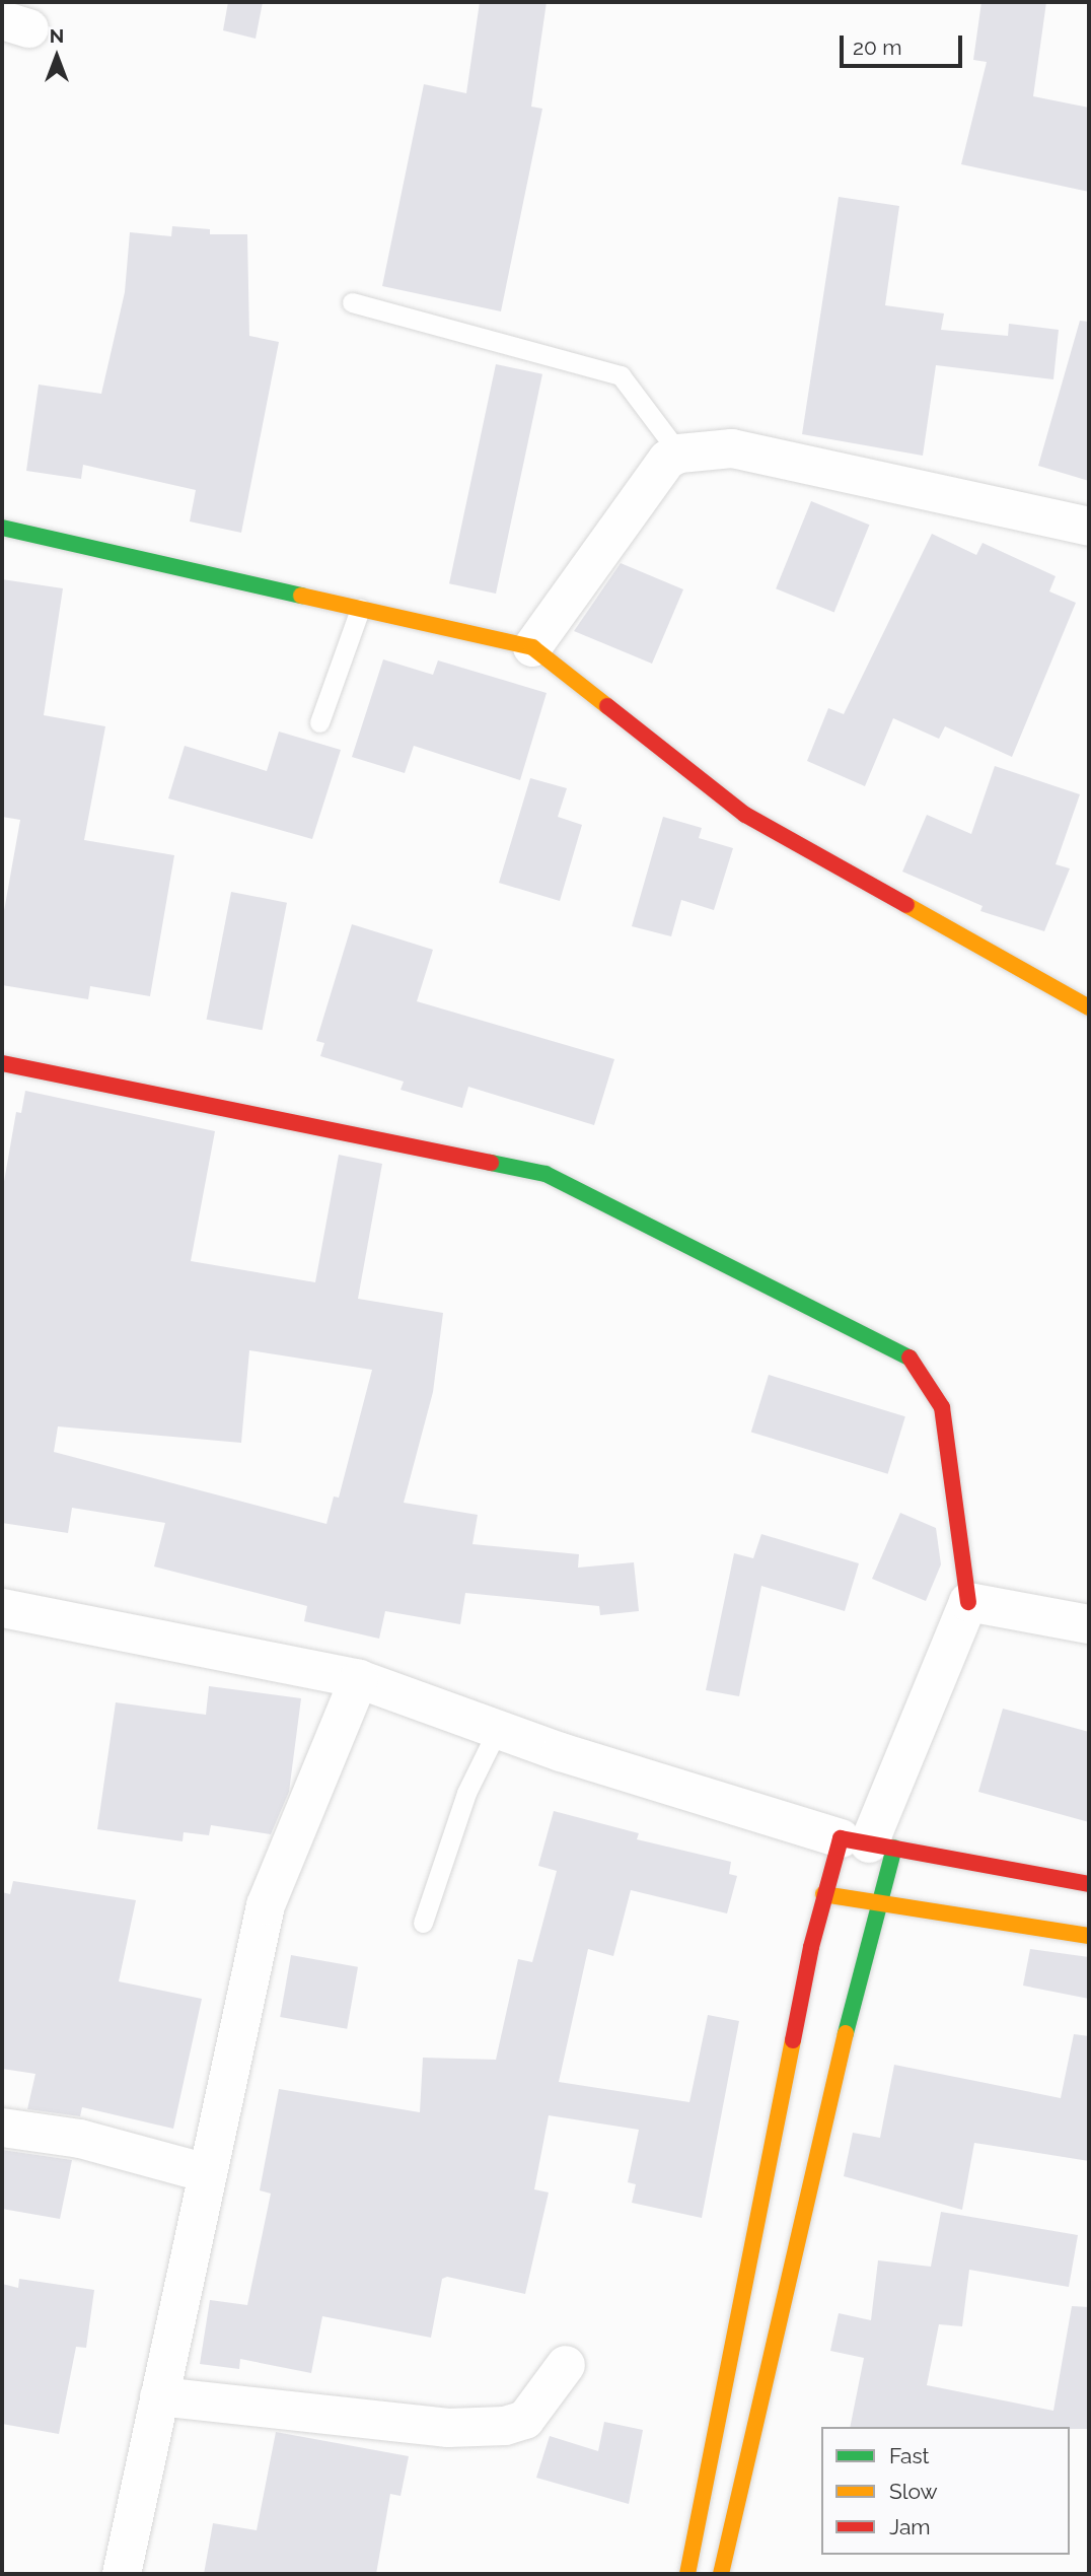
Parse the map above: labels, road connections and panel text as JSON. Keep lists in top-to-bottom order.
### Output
{
  "legend": ["Fast", "Slow", "Jam"],
  "scale_bar": "20 m",
  "north": "top"
}
